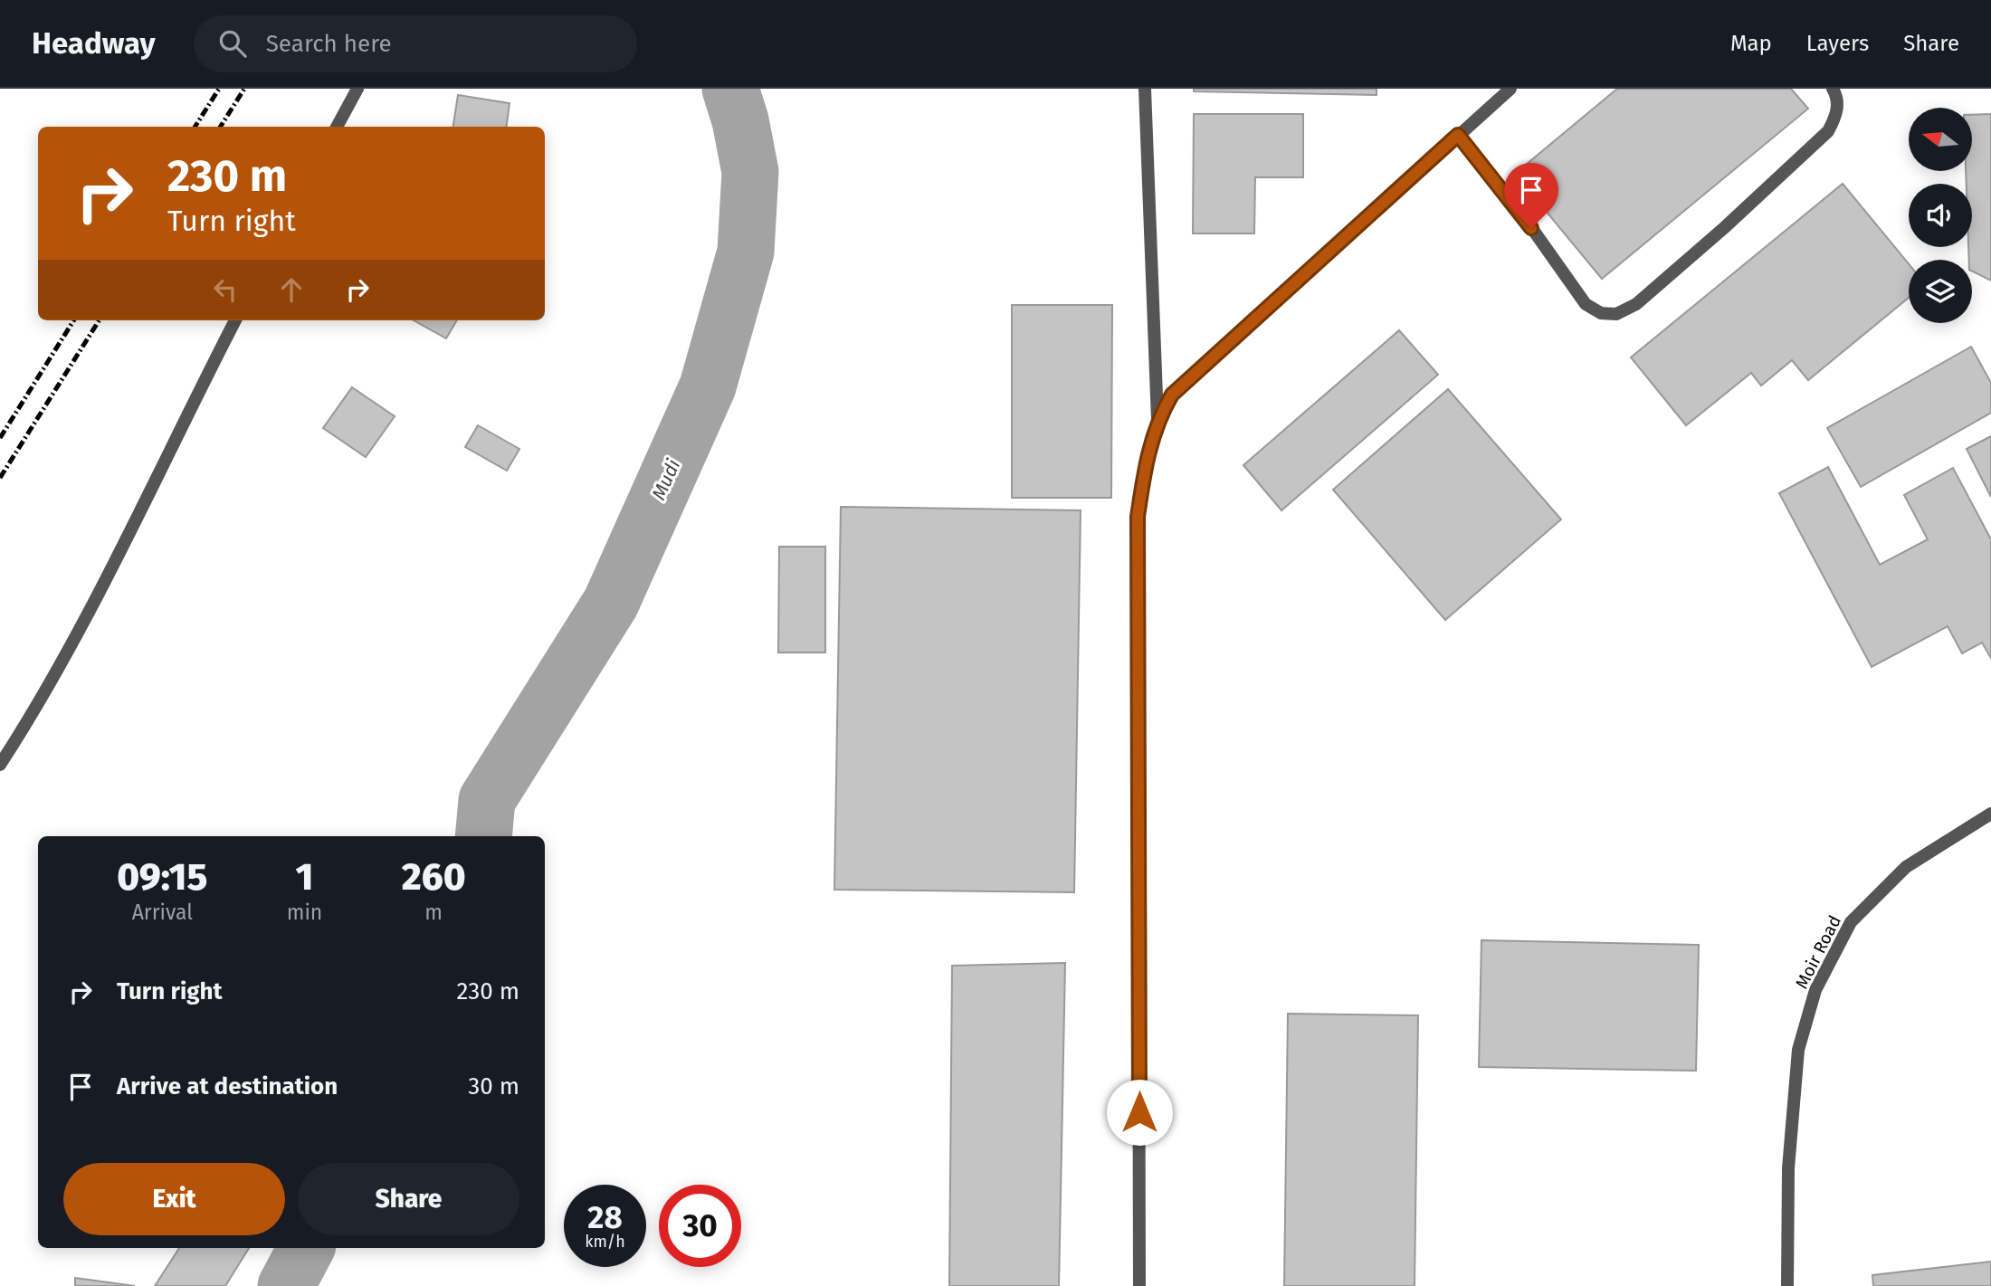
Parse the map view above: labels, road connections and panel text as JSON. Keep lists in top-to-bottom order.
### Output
{
  "streets": {
    "street": ["Moir Road"]
  },
  "water": ["Mudi"],
  "north": "left",
  "page": {
    "header": "Headway",
    "search": "Search here",
    "nav": ["Map", "Layers", "Share"],
    "turn": ["230 m", "Turn right"],
    "eta": [
      "09:15",
      "Arrival",
      "1",
      "min",
      "260",
      "m"
    ],
    "list": [
      {
        "name": "Turn right",
        "value": "230 m"
      },
      {
        "name": "Arrive at destination",
        "value": "30 m"
      }
    ],
    "buttons": ["Exit", "Share"],
    "speed": "28 km/h",
    "limit": "30"
  }
}
